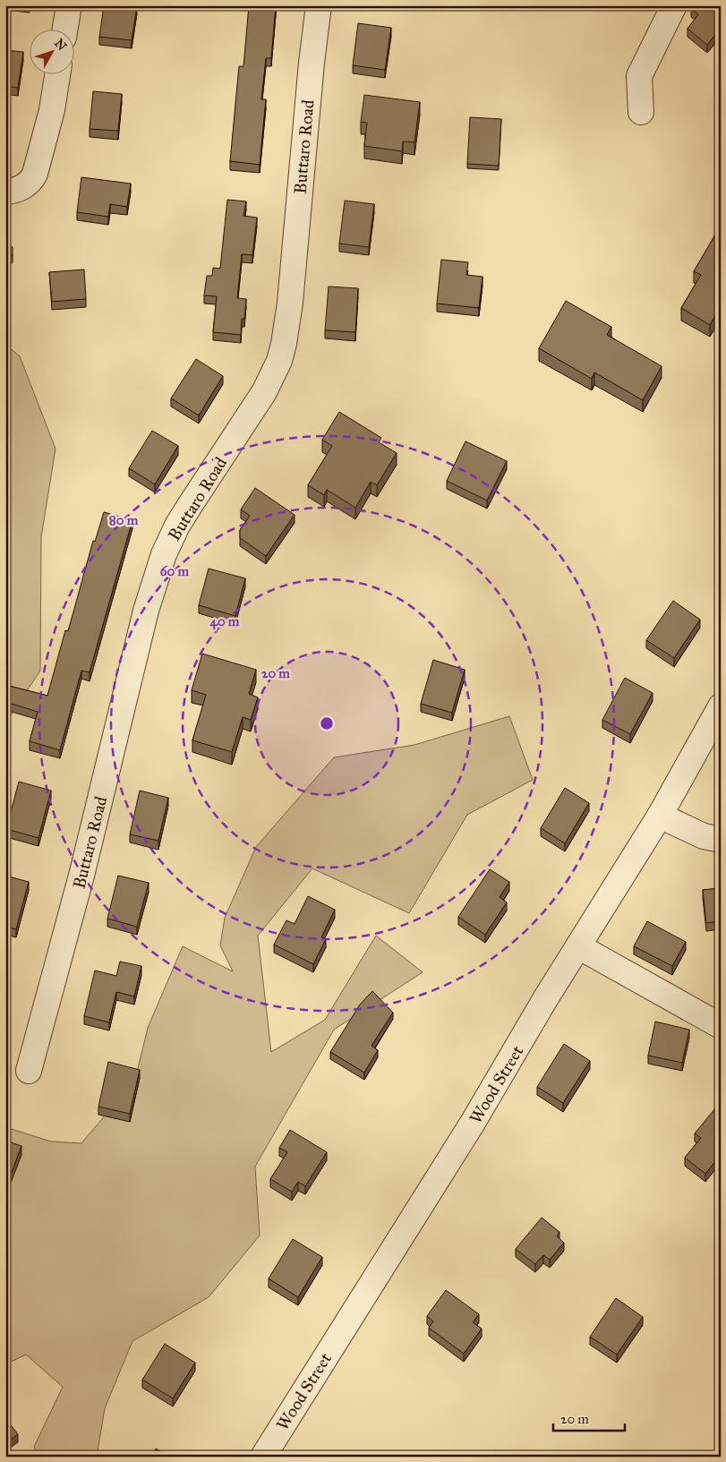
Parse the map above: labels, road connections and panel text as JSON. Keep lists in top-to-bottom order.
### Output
{
  "streets": {
    "street": ["Buttaro Road", "Wood Street"]
  },
  "scale_bar": "20 m",
  "north": "top right",
  "rings": [
    "80 m",
    "60 m",
    "40 m",
    "20 m"
  ]
}
